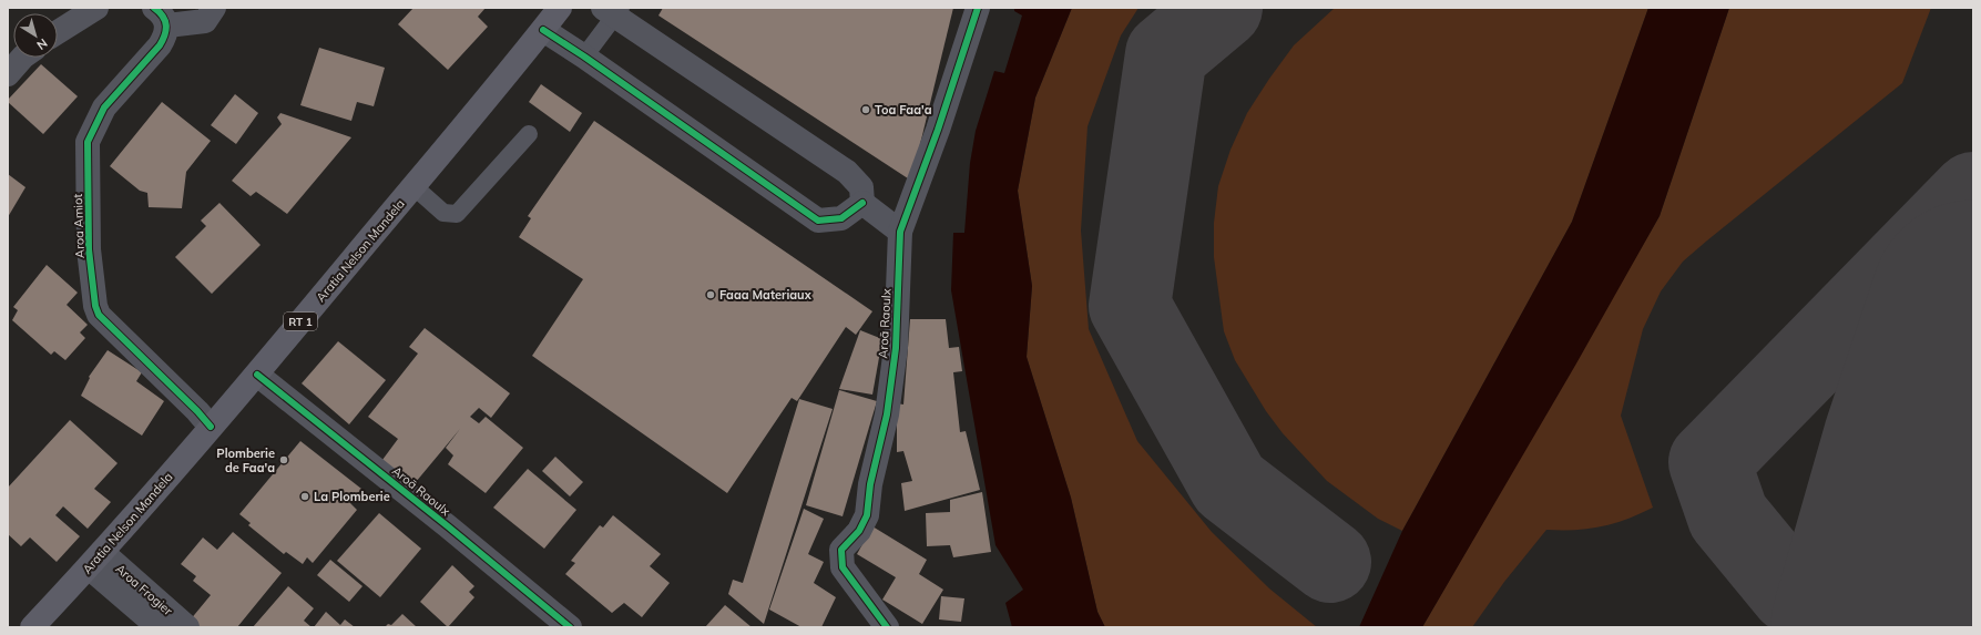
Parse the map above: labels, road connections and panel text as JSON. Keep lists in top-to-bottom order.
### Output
{
  "streets": {
    "main road": ["Aratia Nelson Mandela", "RT 1"],
    "street": ["Aroa Amiot", "Aroā Raoulx", "Aroa Frogier"]
  },
  "crossings": [
    ["Aroa Amiot", "Aratia Nelson Mandela"],
    ["Aratia Nelson Mandela", "Aroā Raoulx"],
    ["Aratia Nelson Mandela", "Aroa Frogier"]
  ],
  "places": [
    "Toa Faa'a",
    "Faaa Materiaux",
    "Plomberie de Faa'a",
    "La Plomberie"
  ],
  "north": "bottom right"
}
